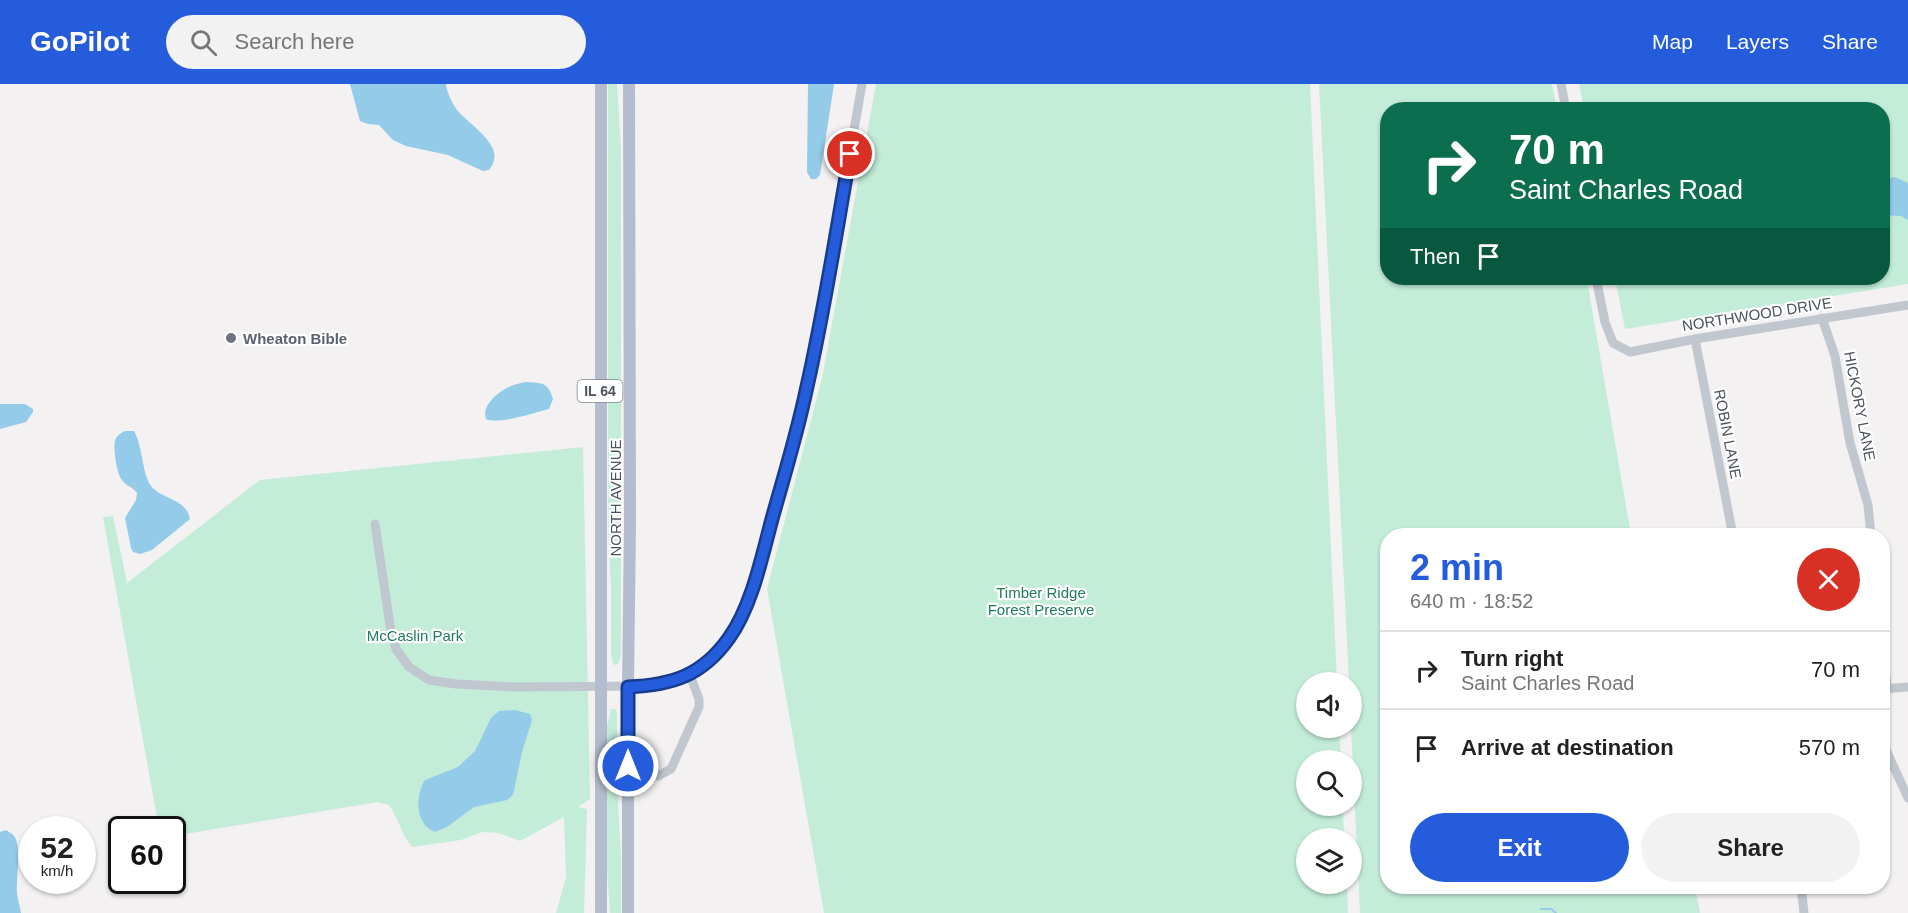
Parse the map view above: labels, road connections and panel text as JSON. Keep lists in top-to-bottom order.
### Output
{
  "streets": {
    "main road": ["IL 64", "NORTH AVENUE"],
    "street": ["NORTHWOOD DRIVE", "HICKORY LANE", "ROBIN LANE"]
  },
  "crossings": [
    ["NORTHWOOD DRIVE", "HICKORY LANE"],
    ["NORTHWOOD DRIVE", "ROBIN LANE"]
  ],
  "parks": ["Timber Ridge Forest Preserve", "McCaslin Park"],
  "places": ["Wheaton Bible"],
  "page": {
    "header": "GoPilot",
    "search": "Search here",
    "nav": ["Map", "Layers", "Share"],
    "turn": ["70 m", "Saint Charles Road"],
    "then": "Then",
    "heading": ["2 min", "640 m · 18:52"],
    "list": [
      {
        "name": "Turn right",
        "note": "Saint Charles Road",
        "value": "70 m"
      },
      {
        "name": "Arrive at destination",
        "value": "570 m"
      }
    ],
    "buttons": ["Exit", "Share"],
    "speed": "52 km/h",
    "limit": "60"
  }
}
